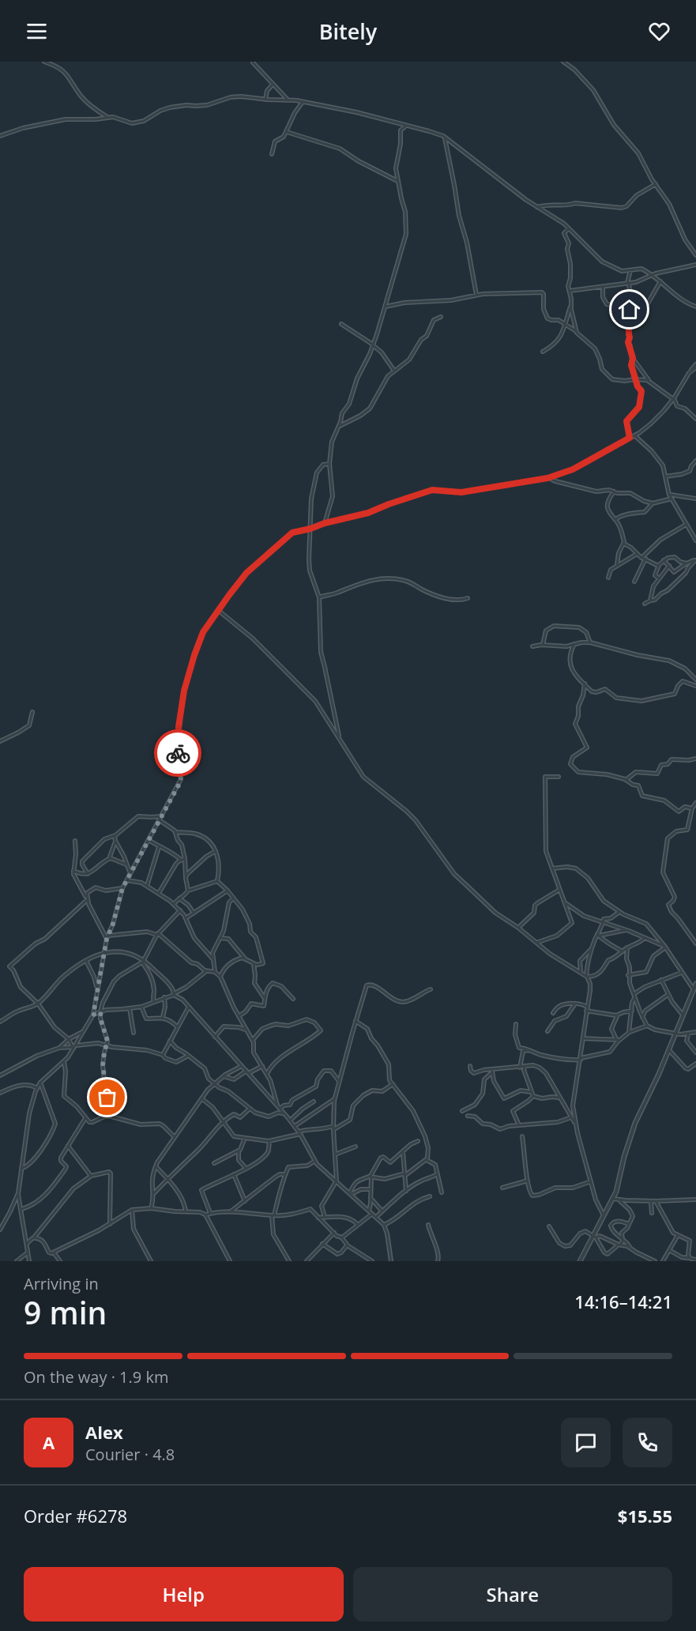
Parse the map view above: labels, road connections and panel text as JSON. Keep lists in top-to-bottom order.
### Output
{
  "page": {
    "header": "Bitely",
    "heading": ["9 min", "Arriving in", "14:16–14:21"],
    "panel": [
      "Alex",
      "Courier · 4.8",
      "Order #6278",
      "$15.55"
    ],
    "bar": "On the way · 1.9 km",
    "round": "A",
    "buttons": ["Help", "Share"]
  }
}
